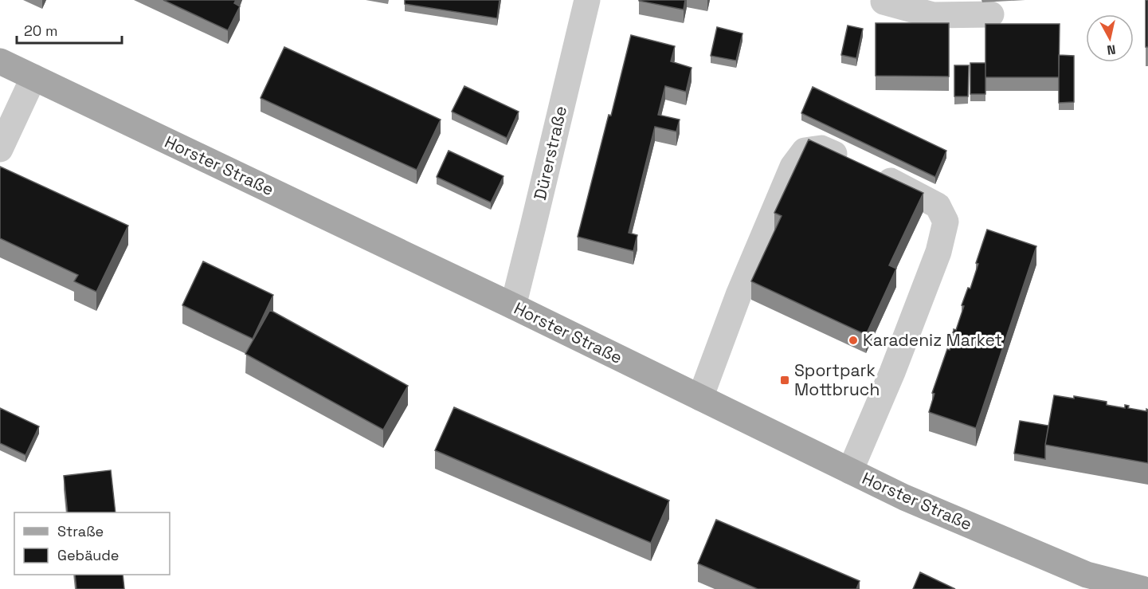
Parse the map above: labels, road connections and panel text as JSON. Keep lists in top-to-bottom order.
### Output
{
  "streets": {
    "main road": ["Horster Straße"],
    "street": ["Dürerstraße"]
  },
  "crossings": [
    ["Dürerstraße", "Horster Straße"]
  ],
  "places": {
    "other": ["Karadeniz Market"],
    "transit": ["Sportpark Mottbruch"]
  },
  "legend": ["Straße", "Gebäude"],
  "scale_bar": "20 m",
  "north": "bottom"
}
